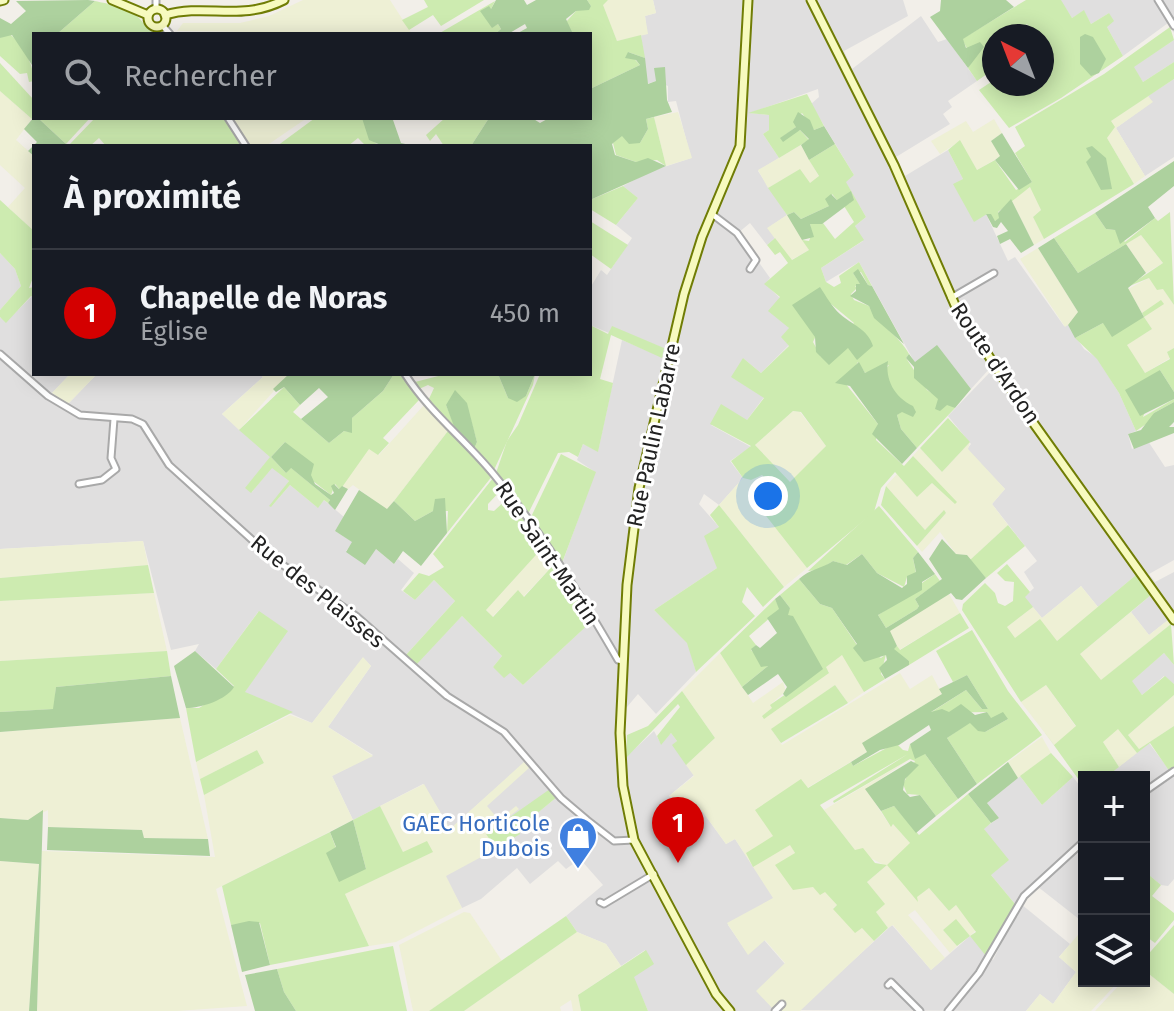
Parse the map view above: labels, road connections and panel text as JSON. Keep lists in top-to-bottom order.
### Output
{
  "streets": {
    "street": [
      "Route d'Ardon",
      "Rue Paulin Labarre",
      "Rue Saint-Martin",
      "Rue des Plaisses"
    ]
  },
  "crossings": [
    ["Rue Paulin Labarre", "Rue Saint-Martin"],
    ["Rue Paulin Labarre", "Rue des Plaisses"]
  ],
  "places": {
    "shop": ["GAEC Horticole Dubois"]
  },
  "north": "top left",
  "page": {
    "search": "Rechercher",
    "heading": "À proximité",
    "list": [
      {
        "mark": "1",
        "name": "Chapelle de Noras",
        "note": "Église",
        "value": "450 m"
      }
    ],
    "map_buttons": ["+", "−"],
    "pins": "1"
  }
}
